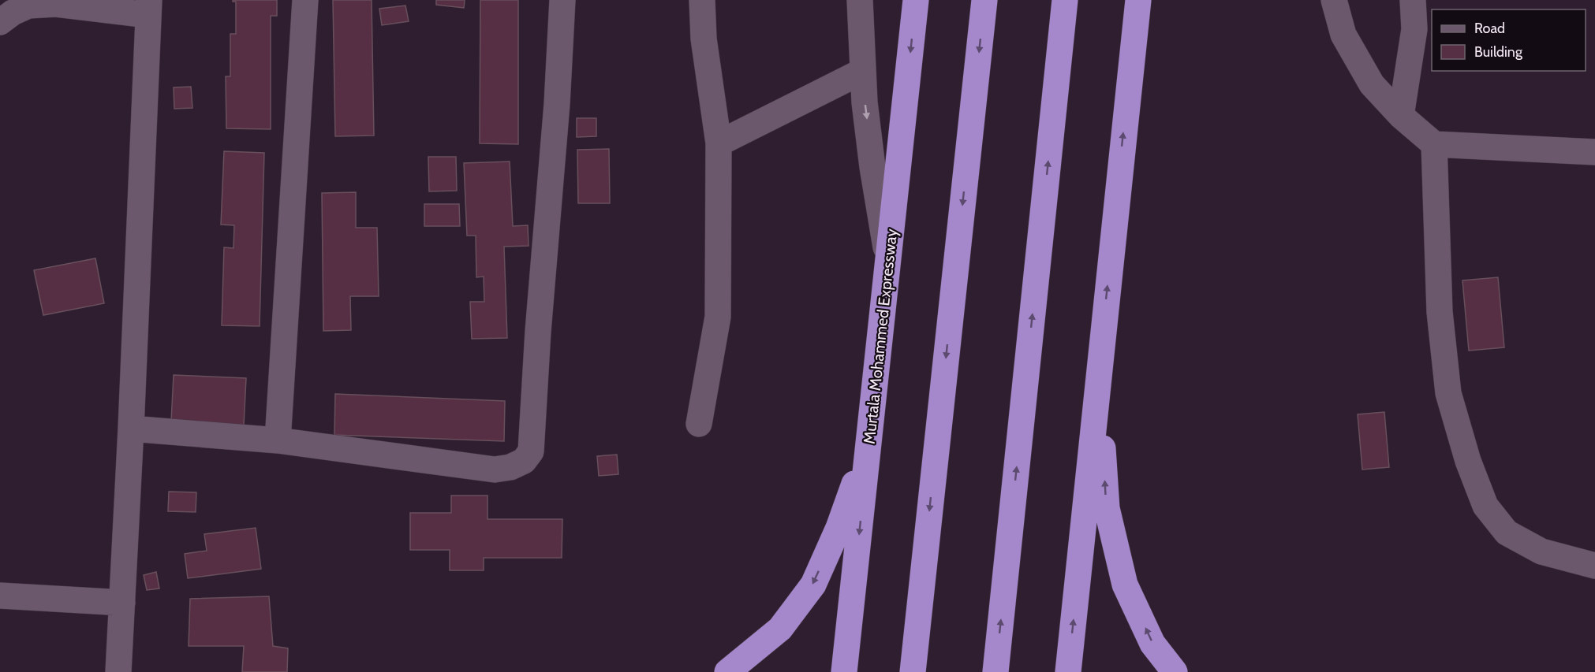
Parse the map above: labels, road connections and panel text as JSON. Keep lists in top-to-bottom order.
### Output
{
  "streets": {
    "highway": ["Murtala Mohammed Expressway"]
  },
  "legend": ["Road", "Building"]
}
